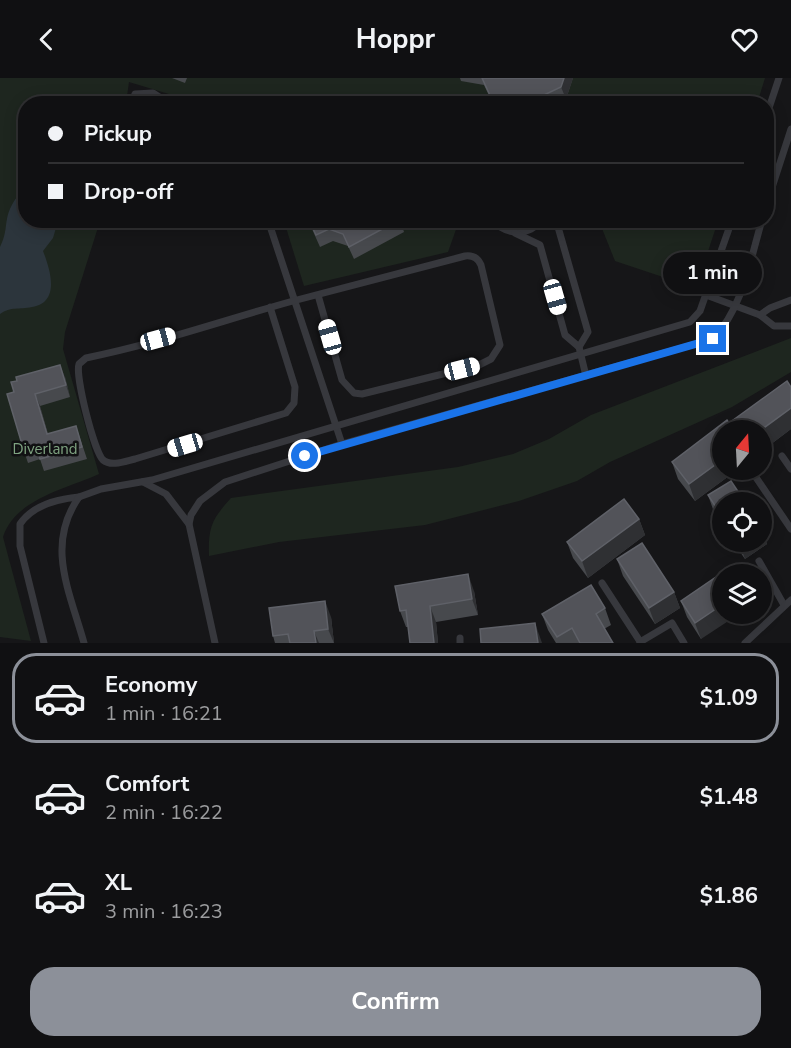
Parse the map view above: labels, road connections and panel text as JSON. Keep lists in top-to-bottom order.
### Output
{
  "parks": ["Diverland"],
  "north": "top",
  "page": {
    "header": "Hoppr",
    "banner": ["Pickup", "Drop-off"],
    "bubble": "1 min",
    "list": [
      {
        "name": "Economy",
        "note": "1 min · 16:21",
        "value": "$1.09"
      },
      {
        "name": "Comfort",
        "note": "2 min · 16:22",
        "value": "$1.48"
      },
      {
        "name": "XL",
        "note": "3 min · 16:23",
        "value": "$1.86"
      }
    ],
    "buttons": "Confirm"
  }
}
